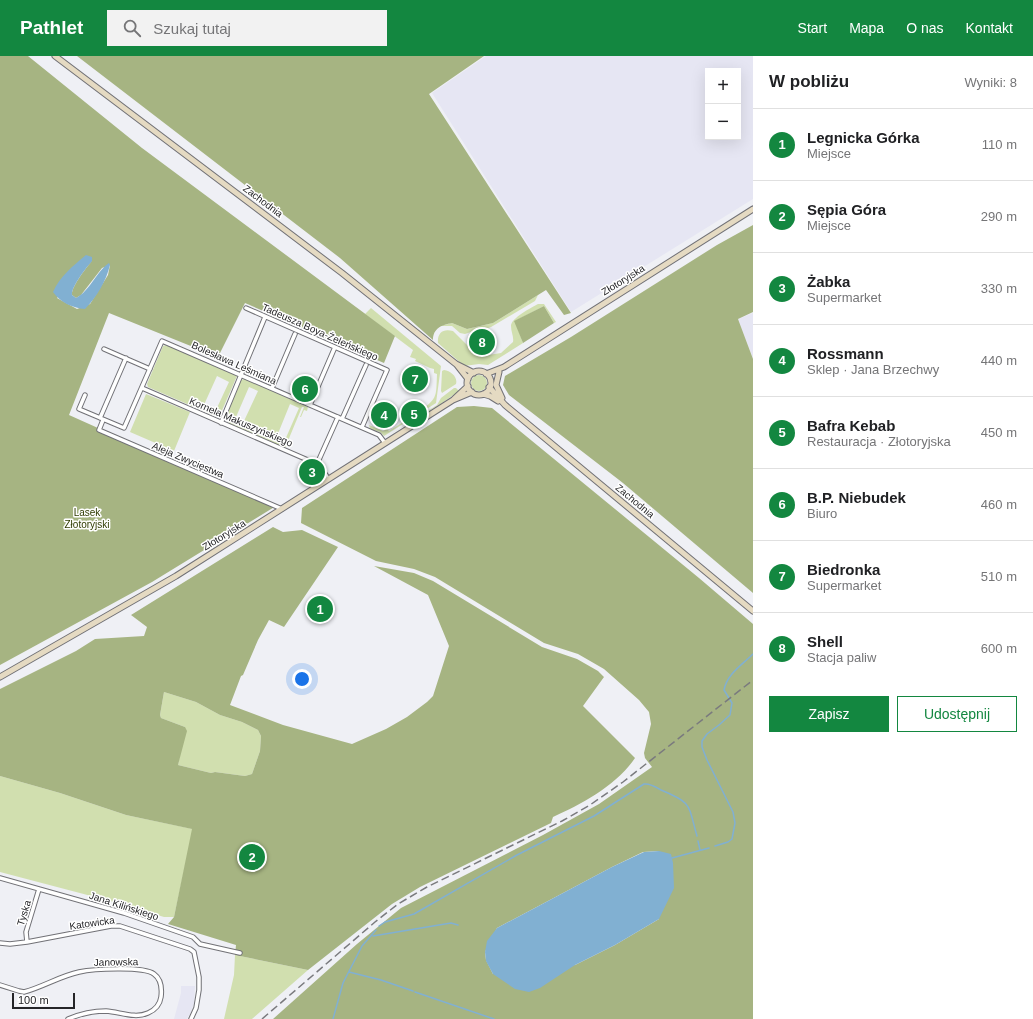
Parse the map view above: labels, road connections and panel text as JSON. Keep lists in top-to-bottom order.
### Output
{
  "streets": {
    "main road": ["Zachodnia", "Złotoryjska"],
    "street": [
      "Tadeusza Boya-Żeleńskiego",
      "Bolesława Leśmiana",
      "Kornela Makuszyńskiego",
      "Aleja Zwycięstwa",
      "Jana Kilińskiego",
      "Tyska",
      "Katowicka",
      "Janowska"
    ]
  },
  "crossings": [
    ["Zachodnia", "Złotoryjska"],
    ["Złotoryjska", "Bolesława Leśmiana"],
    ["Złotoryjska", "Aleja Zwycięstwa"],
    ["Tadeusza Boya-Żeleńskiego", "Bolesława Leśmiana"],
    ["Jana Kilińskiego", "Tyska"],
    ["Tyska", "Katowicka"]
  ],
  "parks": ["Lasek Złotoryjski"],
  "scale_bar": "100 m",
  "page": {
    "header": "Pathlet",
    "search": "Szukaj tutaj",
    "nav": [
      "Start",
      "Mapa",
      "O nas",
      "Kontakt"
    ],
    "heading": ["W pobliżu", "Wyniki: 8"],
    "map_buttons": ["+", "−"],
    "list": [
      {
        "mark": "1",
        "name": "Legnicka Górka",
        "note": "Miejsce",
        "value": "110 m"
      },
      {
        "mark": "2",
        "name": "Sępia Góra",
        "note": "Miejsce",
        "value": "290 m"
      },
      {
        "mark": "3",
        "name": "Żabka",
        "note": "Supermarket",
        "value": "330 m"
      },
      {
        "mark": "4",
        "name": "Rossmann",
        "note": "Sklep · Jana Brzechwy",
        "value": "440 m"
      },
      {
        "mark": "5",
        "name": "Bafra Kebab",
        "note": "Restauracja · Złotoryjska",
        "value": "450 m"
      },
      {
        "mark": "6",
        "name": "B.P. Niebudek",
        "note": "Biuro",
        "value": "460 m"
      },
      {
        "mark": "7",
        "name": "Biedronka",
        "note": "Supermarket",
        "value": "510 m"
      },
      {
        "mark": "8",
        "name": "Shell",
        "note": "Stacja paliw",
        "value": "600 m"
      }
    ],
    "pins": [
      "8",
      "7",
      "6",
      "5",
      "4",
      "3",
      "1",
      "2"
    ],
    "buttons": ["Zapisz", "Udostępnij"],
    "scale": "100 m"
  }
}
